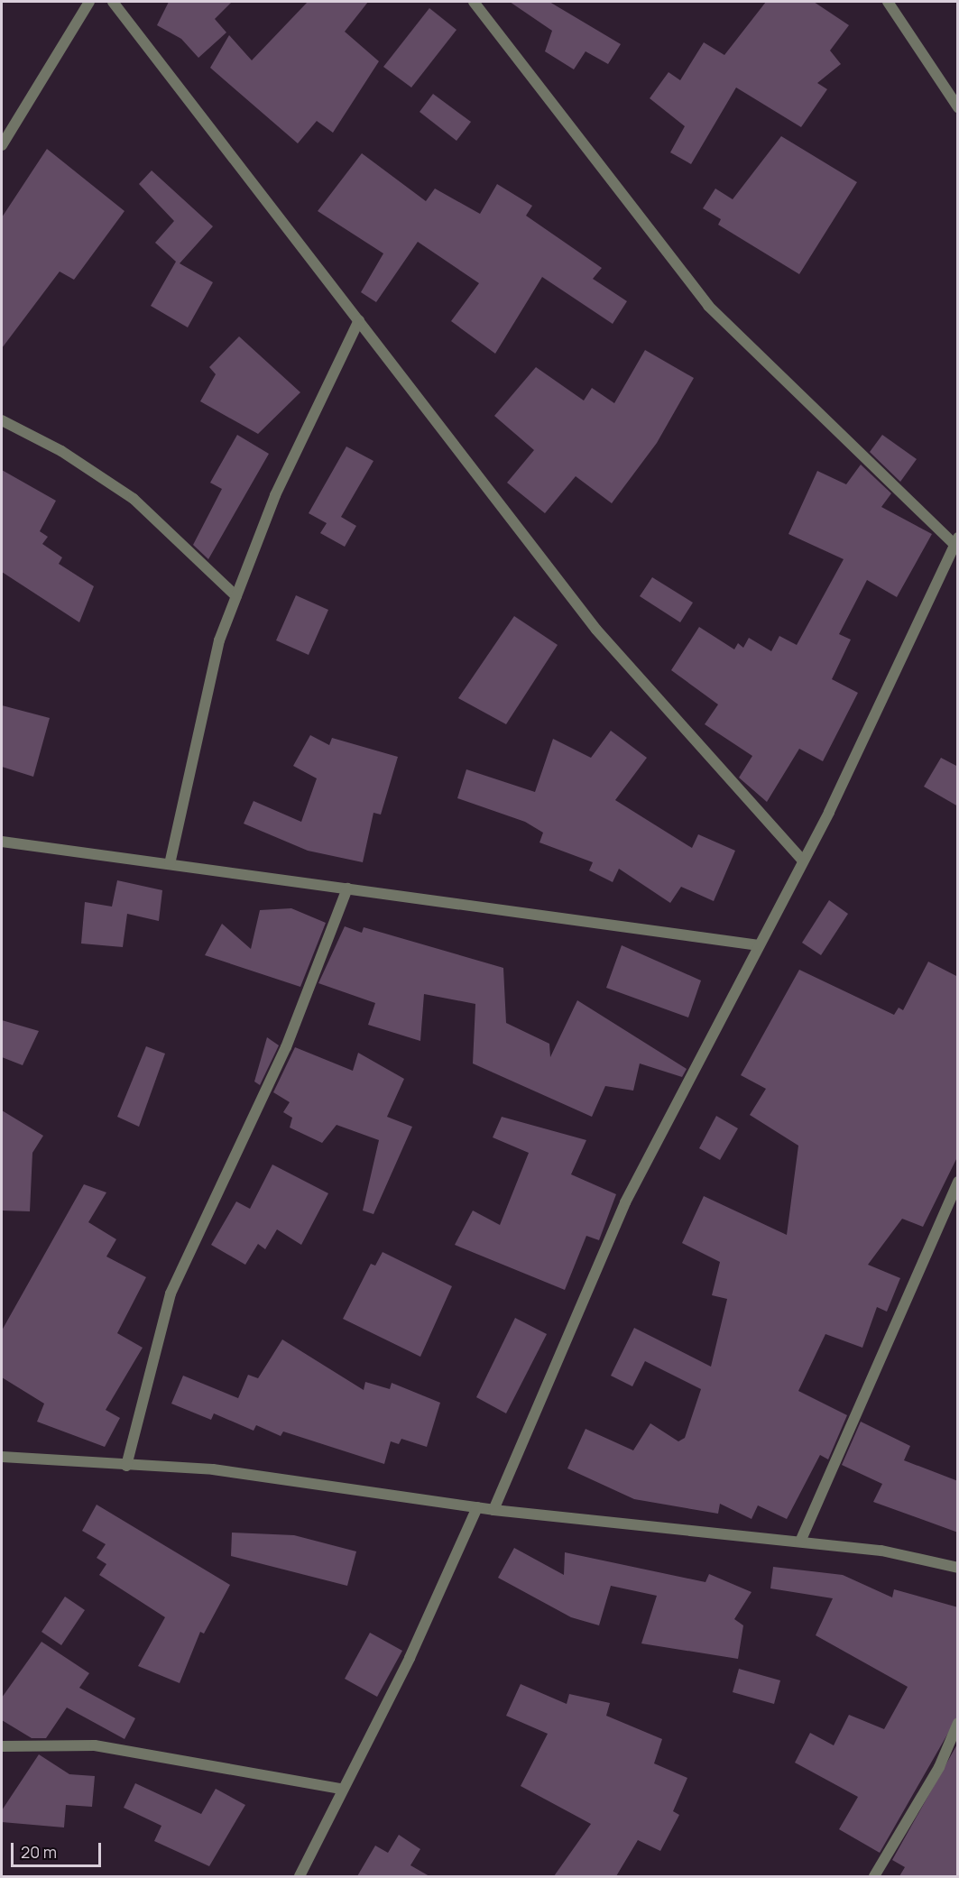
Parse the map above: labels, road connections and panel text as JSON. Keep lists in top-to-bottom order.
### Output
{
  "scale_bar": "20 m"
}
